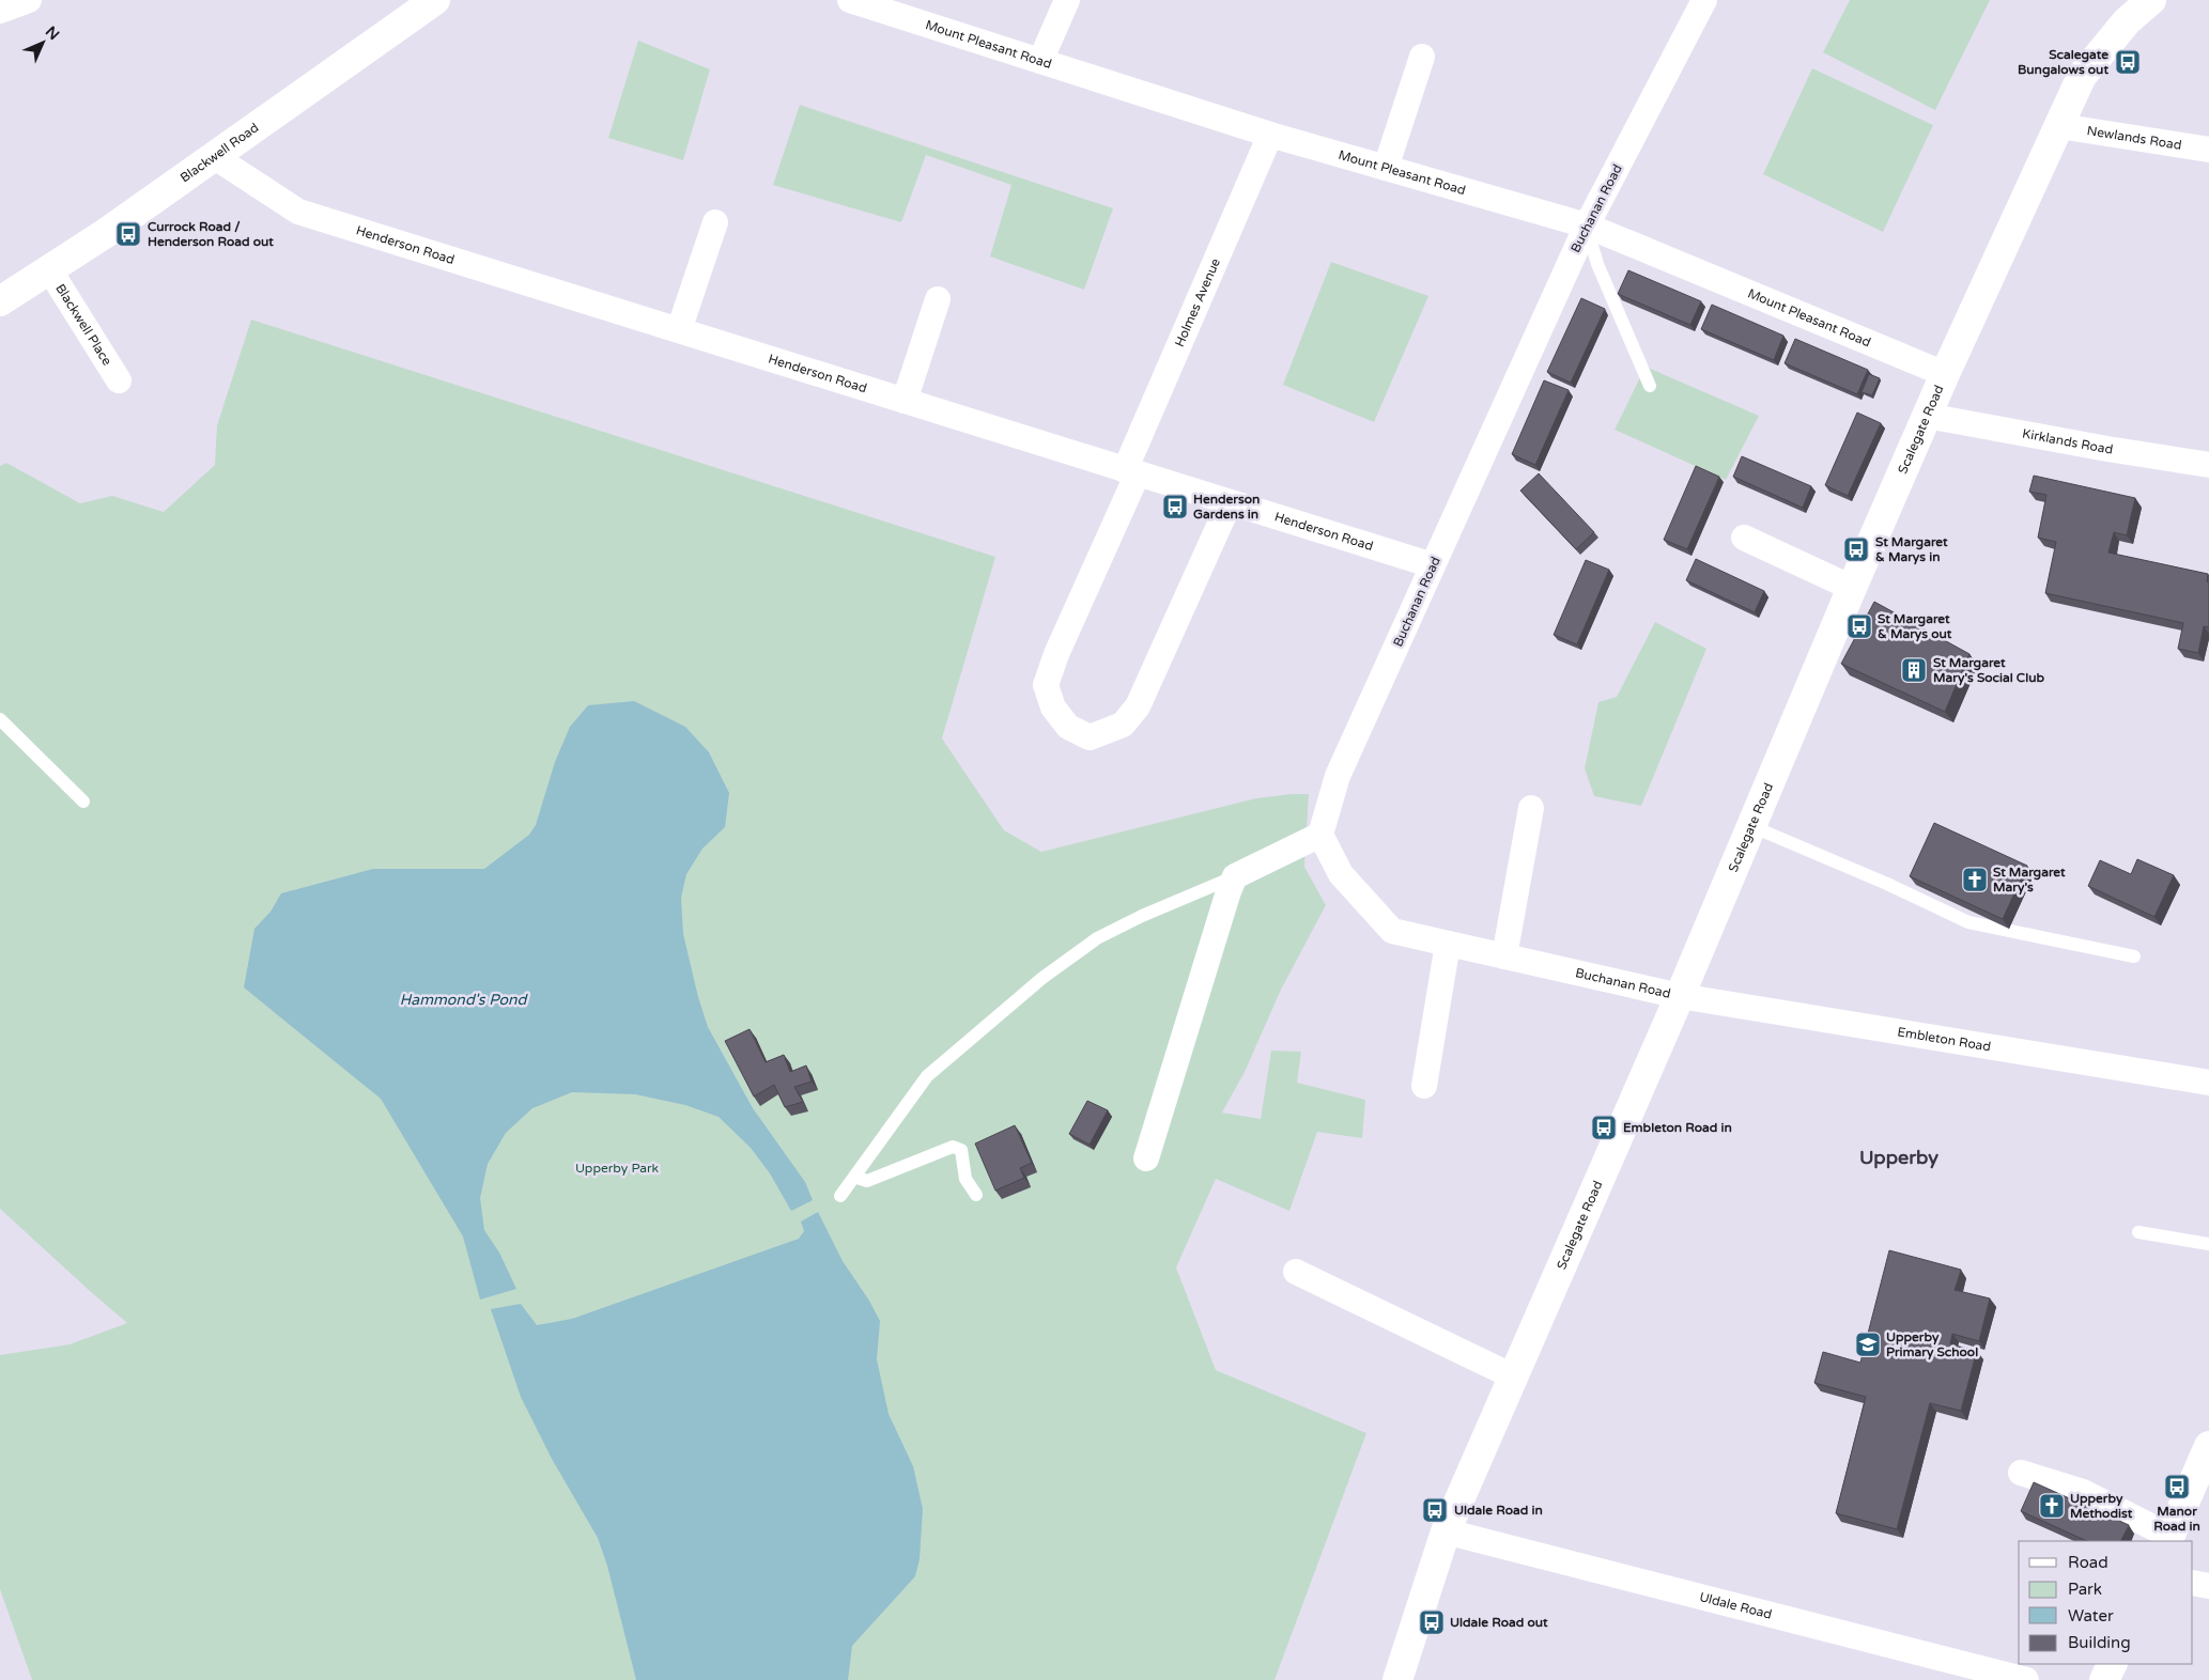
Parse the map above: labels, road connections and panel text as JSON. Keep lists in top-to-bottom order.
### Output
{
  "streets": {
    "street": [
      "Mount Pleasant Road",
      "Newlands Road",
      "Blackwell Road",
      "Buchanan Road",
      "Henderson Road",
      "Holmes Avenue",
      "Blackwell Place",
      "Scalegate Road",
      "Kirklands Road",
      "Embleton Road",
      "Uldale Road"
    ]
  },
  "crossings": [
    ["Mount Pleasant Road", "Buchanan Road"],
    ["Mount Pleasant Road", "Holmes Avenue"],
    ["Mount Pleasant Road", "Scalegate Road"],
    ["Newlands Road", "Scalegate Road"],
    ["Blackwell Road", "Henderson Road"],
    ["Blackwell Road", "Blackwell Place"],
    ["Buchanan Road", "Henderson Road"],
    ["Buchanan Road", "Scalegate Road"],
    ["Buchanan Road", "Embleton Road"],
    ["Henderson Road", "Holmes Avenue"],
    ["Scalegate Road", "Kirklands Road"],
    ["Scalegate Road", "Embleton Road"],
    ["Scalegate Road", "Uldale Road"]
  ],
  "districts": ["Upperby"],
  "water": ["Hammond's Pond"],
  "parks": ["Upperby Park"],
  "places": {
    "bus stop": [
      "Scalegate Bungalows out",
      "Currock Road / Henderson Road out",
      "Henderson Gardens in",
      "St Margaret & Marys in",
      "St Margaret & Marys out",
      "Embleton Road in",
      "Manor Road in",
      "Uldale Road in",
      "Uldale Road out"
    ],
    "building": ["St Margaret Mary's Social Club"],
    "church": ["St Margaret Mary's", "Upperby Methodist"],
    "school or university": ["Upperby Primary School"]
  },
  "legend": [
    "Road",
    "Park",
    "Water",
    "Building"
  ],
  "north": "top right"
}
